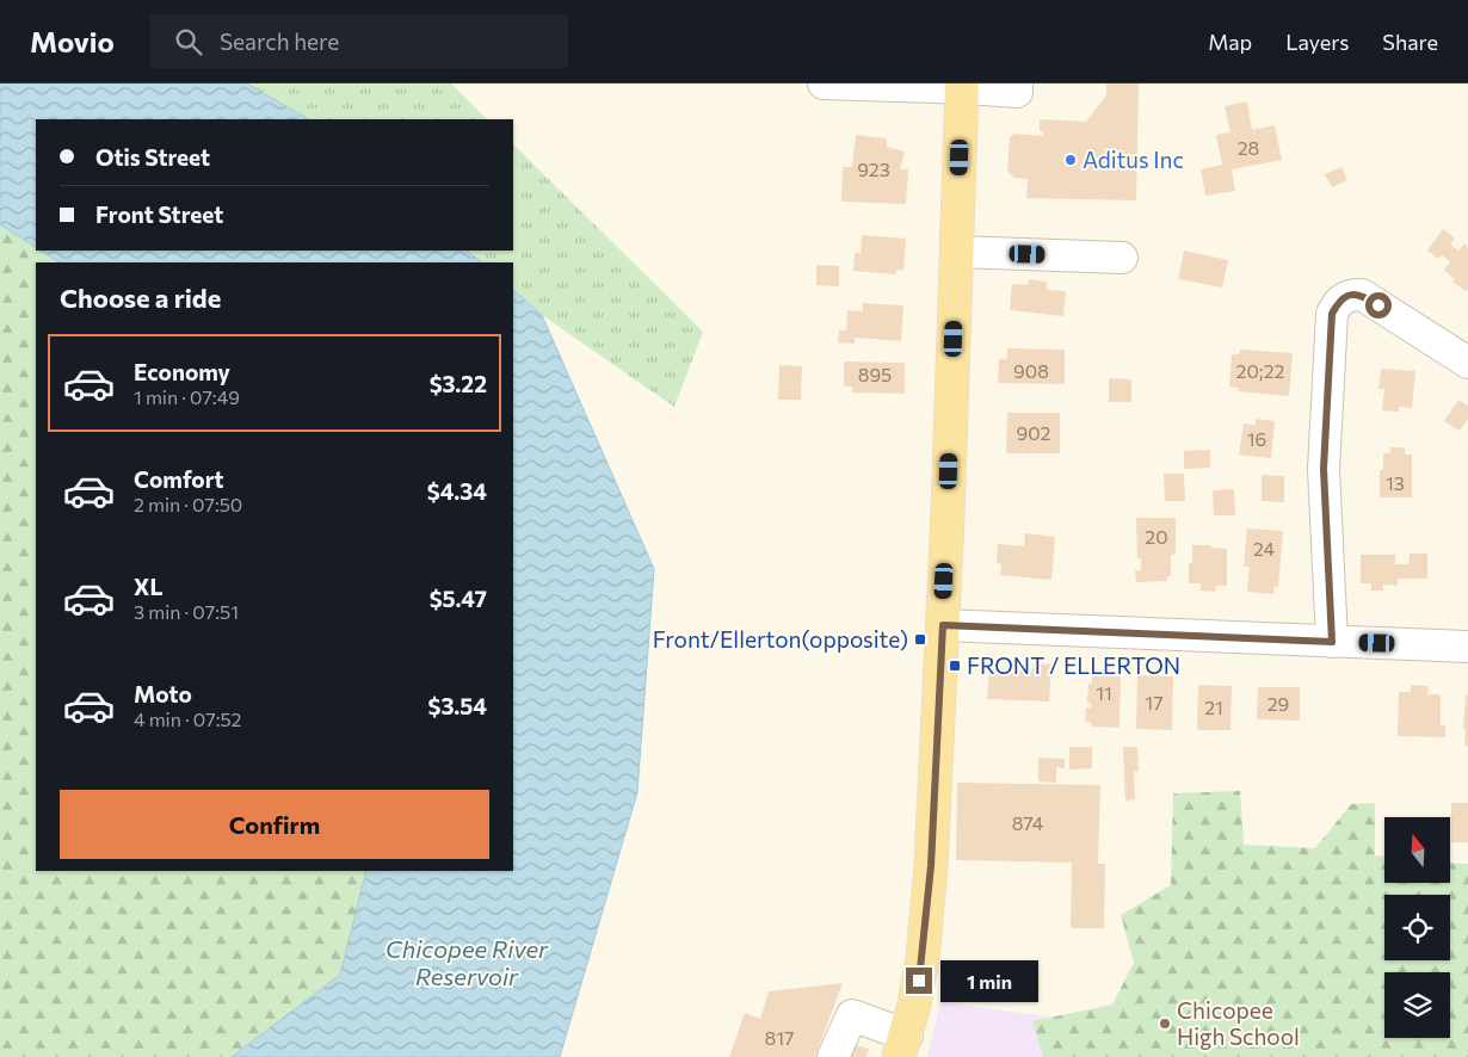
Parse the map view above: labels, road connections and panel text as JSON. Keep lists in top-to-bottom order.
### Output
{
  "water": ["Chicopee River Reservoir"],
  "places": {
    "other": ["Aditus Inc", "Chicopee High School"],
    "transit": ["Front/Ellerton(opposite)", "FRONT / ELLERTON"]
  },
  "house_numbers": [
    "28",
    "923",
    "908",
    "20;22",
    "895",
    "902",
    "16",
    "13",
    "20",
    "24",
    "11",
    "17",
    "29",
    "21",
    "874",
    "817"
  ],
  "north": "top",
  "page": {
    "header": "Movio",
    "search": "Search here",
    "nav": ["Map", "Layers", "Share"],
    "banner": ["Otis Street", "Front Street"],
    "heading": "Choose a ride",
    "list": [
      {
        "name": "Economy",
        "note": "1 min · 07:49",
        "value": "$3.22"
      },
      {
        "name": "Comfort",
        "note": "2 min · 07:50",
        "value": "$4.34"
      },
      {
        "name": "XL",
        "note": "3 min · 07:51",
        "value": "$5.47"
      },
      {
        "name": "Moto",
        "note": "4 min · 07:52",
        "value": "$3.54"
      }
    ],
    "buttons": "Confirm",
    "bubble": "1 min"
  }
}
